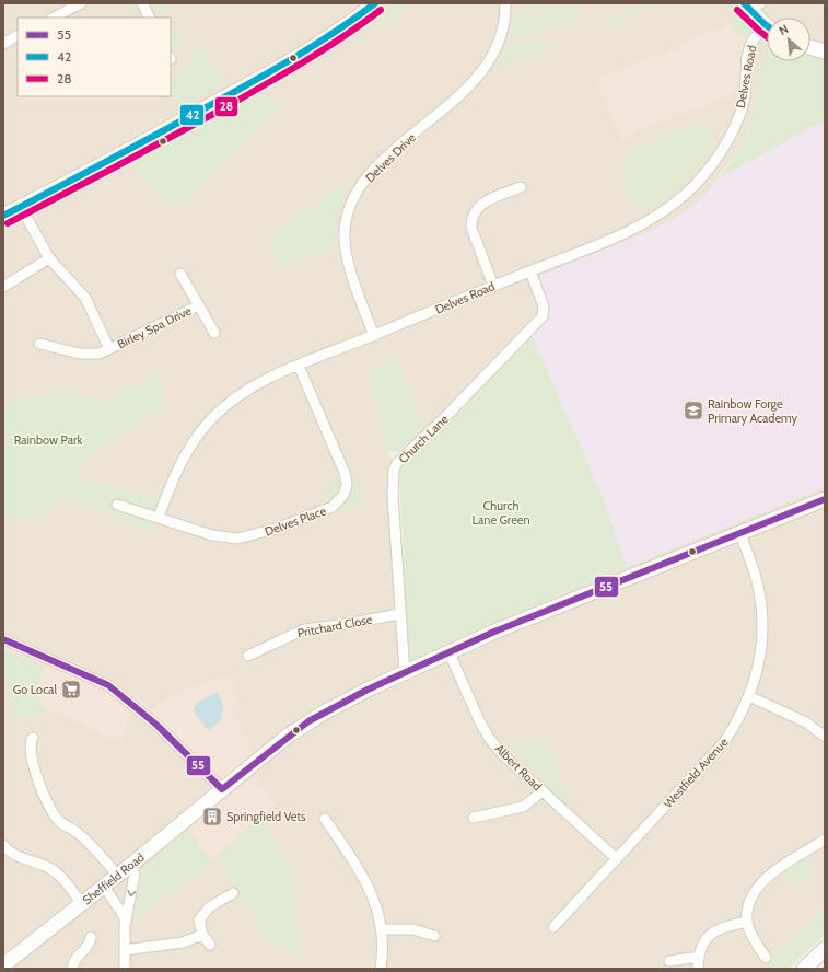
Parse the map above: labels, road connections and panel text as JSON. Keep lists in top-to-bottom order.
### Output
{
  "streets": {
    "street": [
      "Delves Road",
      "Delves Drive",
      "Birley Spa Drive",
      "Church Lane",
      "Delves Place",
      "Pritchard Close",
      "Albert Road",
      "Westfield Avenue",
      "Sheffield Road"
    ]
  },
  "crossings": [
    ["Delves Road", "Delves Drive"],
    ["Delves Road", "Church Lane"],
    ["Delves Road", "Delves Place"],
    ["Church Lane", "Pritchard Close"],
    ["Church Lane", "Sheffield Road"],
    ["Albert Road", "Westfield Avenue"],
    ["Albert Road", "Sheffield Road"],
    ["Westfield Avenue", "Sheffield Road"]
  ],
  "parks": ["Rainbow Park", "Church Lane Green"],
  "places": {
    "school or university": ["Rainbow Forge Primary Academy"],
    "supermarket": ["Go Local"],
    "building": ["Springfield Vets"]
  },
  "lines": ["transit line 42", "transit line 28", "transit line 55"],
  "legend": ["55", "42", "28"],
  "north": "top left"
}
